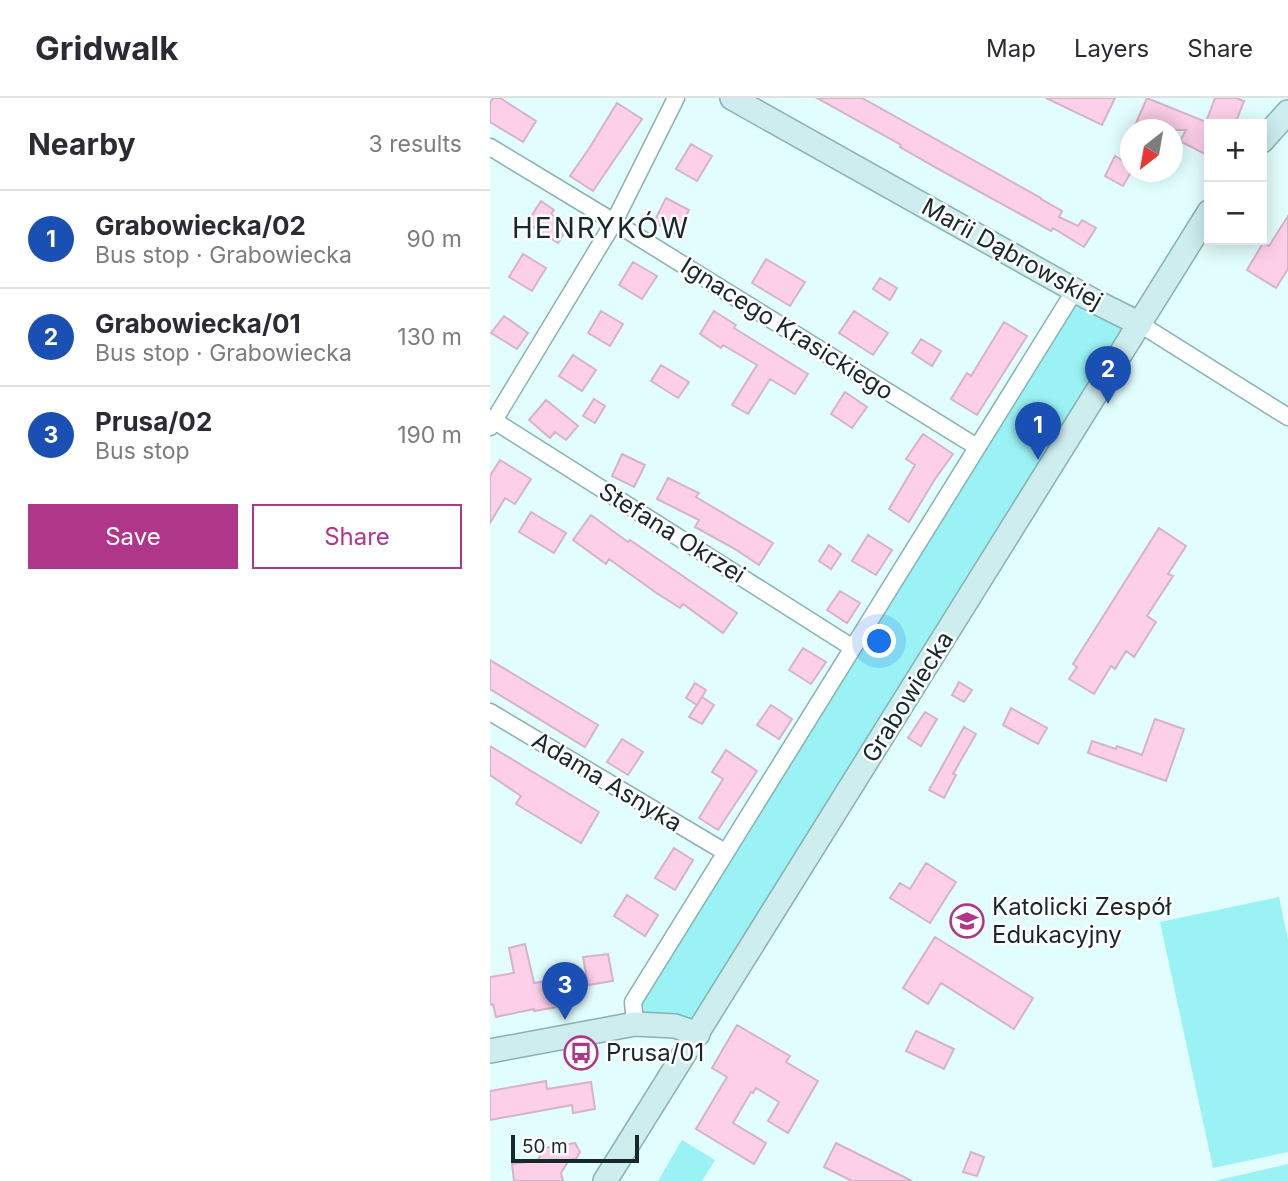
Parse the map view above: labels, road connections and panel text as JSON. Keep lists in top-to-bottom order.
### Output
{
  "streets": {
    "street": [
      "Marii Dąbrowskiej",
      "Ignacego Krasickiego",
      "Stefana Okrzei",
      "Grabowiecka",
      "Adama Asnyka"
    ]
  },
  "crossings": [
    ["Marii Dąbrowskiej", "Grabowiecka"]
  ],
  "districts": ["HENRYKÓW"],
  "places": {
    "school or university": ["Katolicki Zespół Edukacyjny"],
    "bus stop": ["Prusa/01"]
  },
  "scale_bar": "50 m",
  "north": "bottom left",
  "page": {
    "header": "Gridwalk",
    "nav": ["Map", "Layers", "Share"],
    "heading": ["Nearby", "3 results"],
    "map_buttons": ["+", "−"],
    "list": [
      {
        "mark": "1",
        "name": "Grabowiecka/02",
        "note": "Bus stop · Grabowiecka",
        "value": "90 m"
      },
      {
        "mark": "2",
        "name": "Grabowiecka/01",
        "note": "Bus stop · Grabowiecka",
        "value": "130 m"
      },
      {
        "mark": "3",
        "name": "Prusa/02",
        "note": "Bus stop",
        "value": "190 m"
      }
    ],
    "pins": ["2", "1", "3"],
    "buttons": ["Save", "Share"],
    "scale": "50 m"
  }
}
